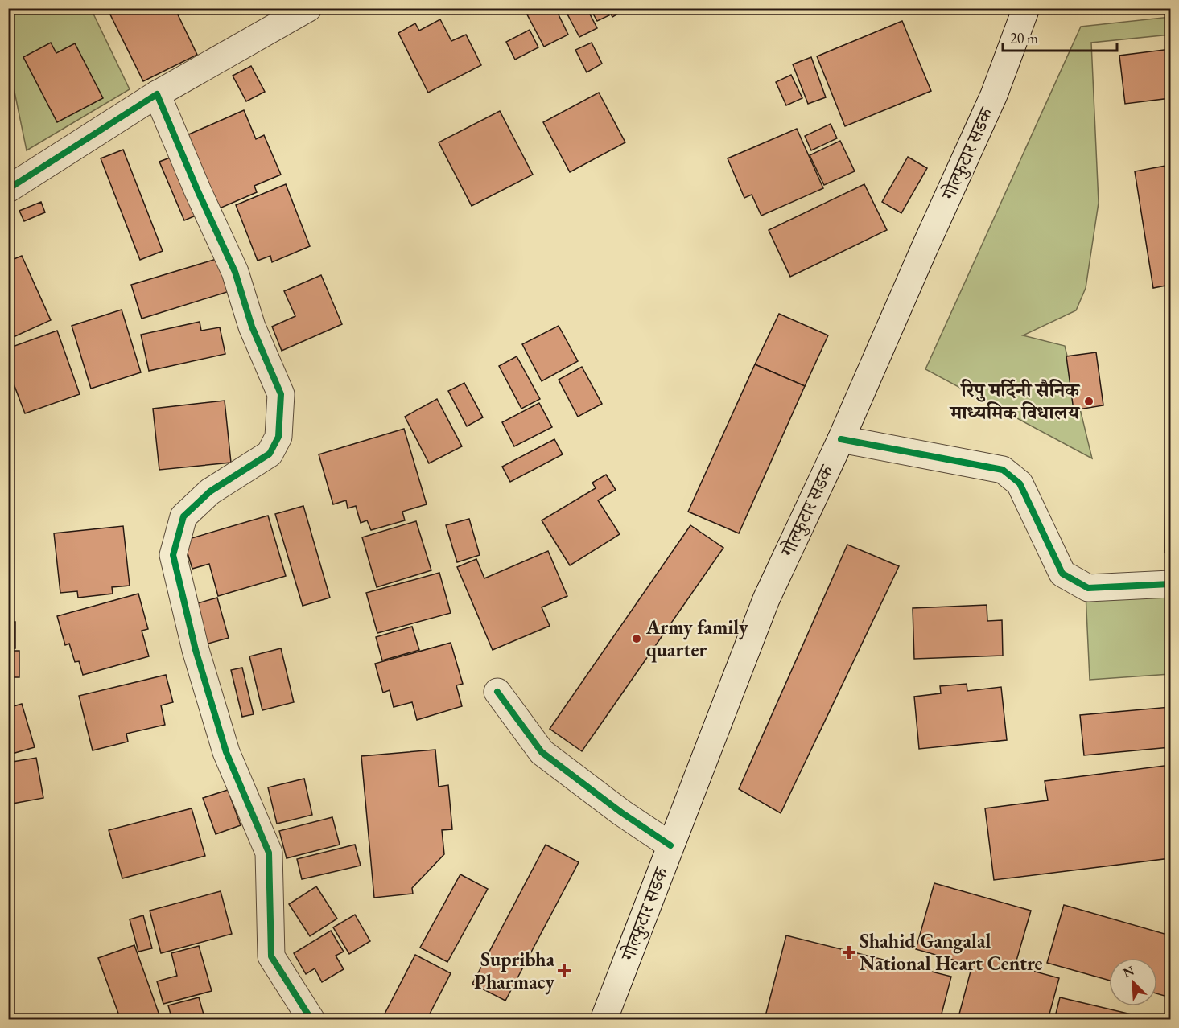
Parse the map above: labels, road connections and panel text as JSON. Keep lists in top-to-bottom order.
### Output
{
  "streets": {
    "street": ["गोल्फुटार सडक"]
  },
  "places": {
    "other": ["रिपु मर्दिनी सैनिक माध्यमिक विधालय", "Army family quarter"],
    "health": ["Shahid Gangalal National Heart Centre", "Supribha Pharmacy"]
  },
  "scale_bar": "20 m",
  "north": "top left"
}
